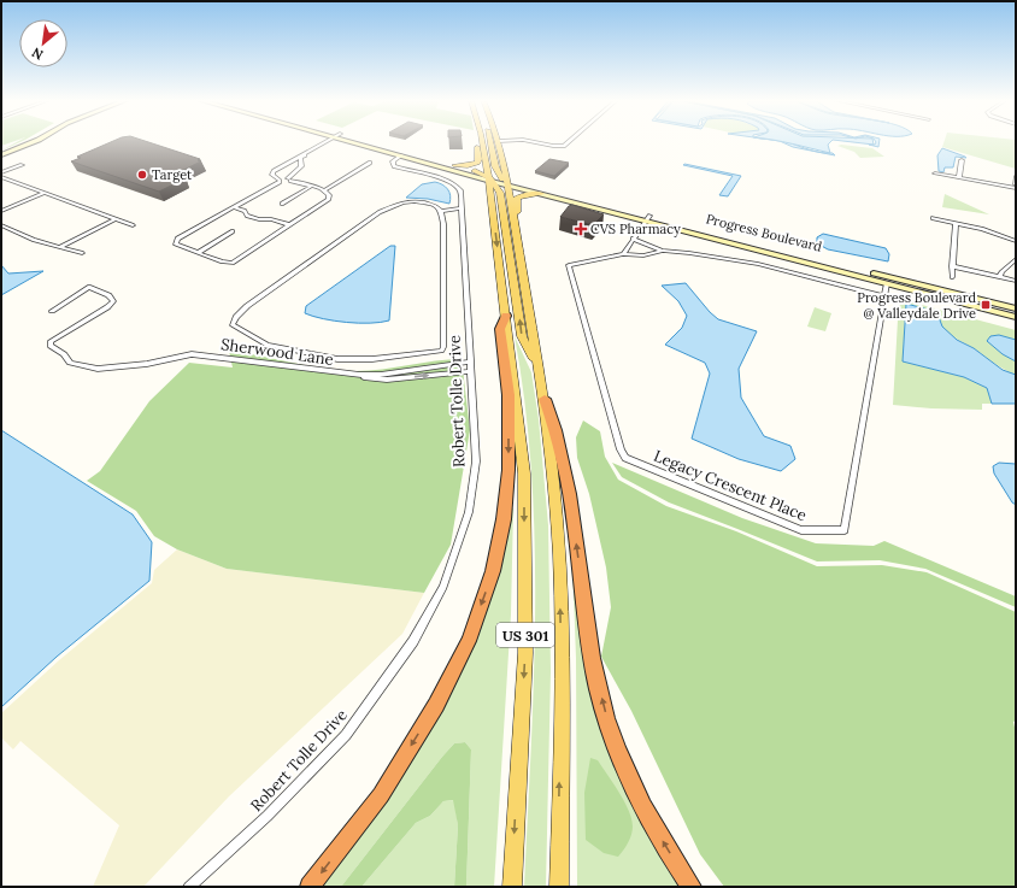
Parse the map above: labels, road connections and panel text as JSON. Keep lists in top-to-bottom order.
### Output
{
  "streets": {
    "main road": ["Progress Boulevard", "US 301"],
    "street": ["Sherwood Lane", "Robert Tolle Drive", "Legacy Crescent Place"]
  },
  "crossings": [
    ["Progress Boulevard", "Legacy Crescent Place"],
    ["Progress Boulevard", "US 301"],
    ["Sherwood Lane", "Robert Tolle Drive"]
  ],
  "places": {
    "other": ["Target"],
    "health": ["CVS Pharmacy"],
    "transit": ["Progress Boulevard @ Valleydale Drive"]
  },
  "north": "bottom left"
}
